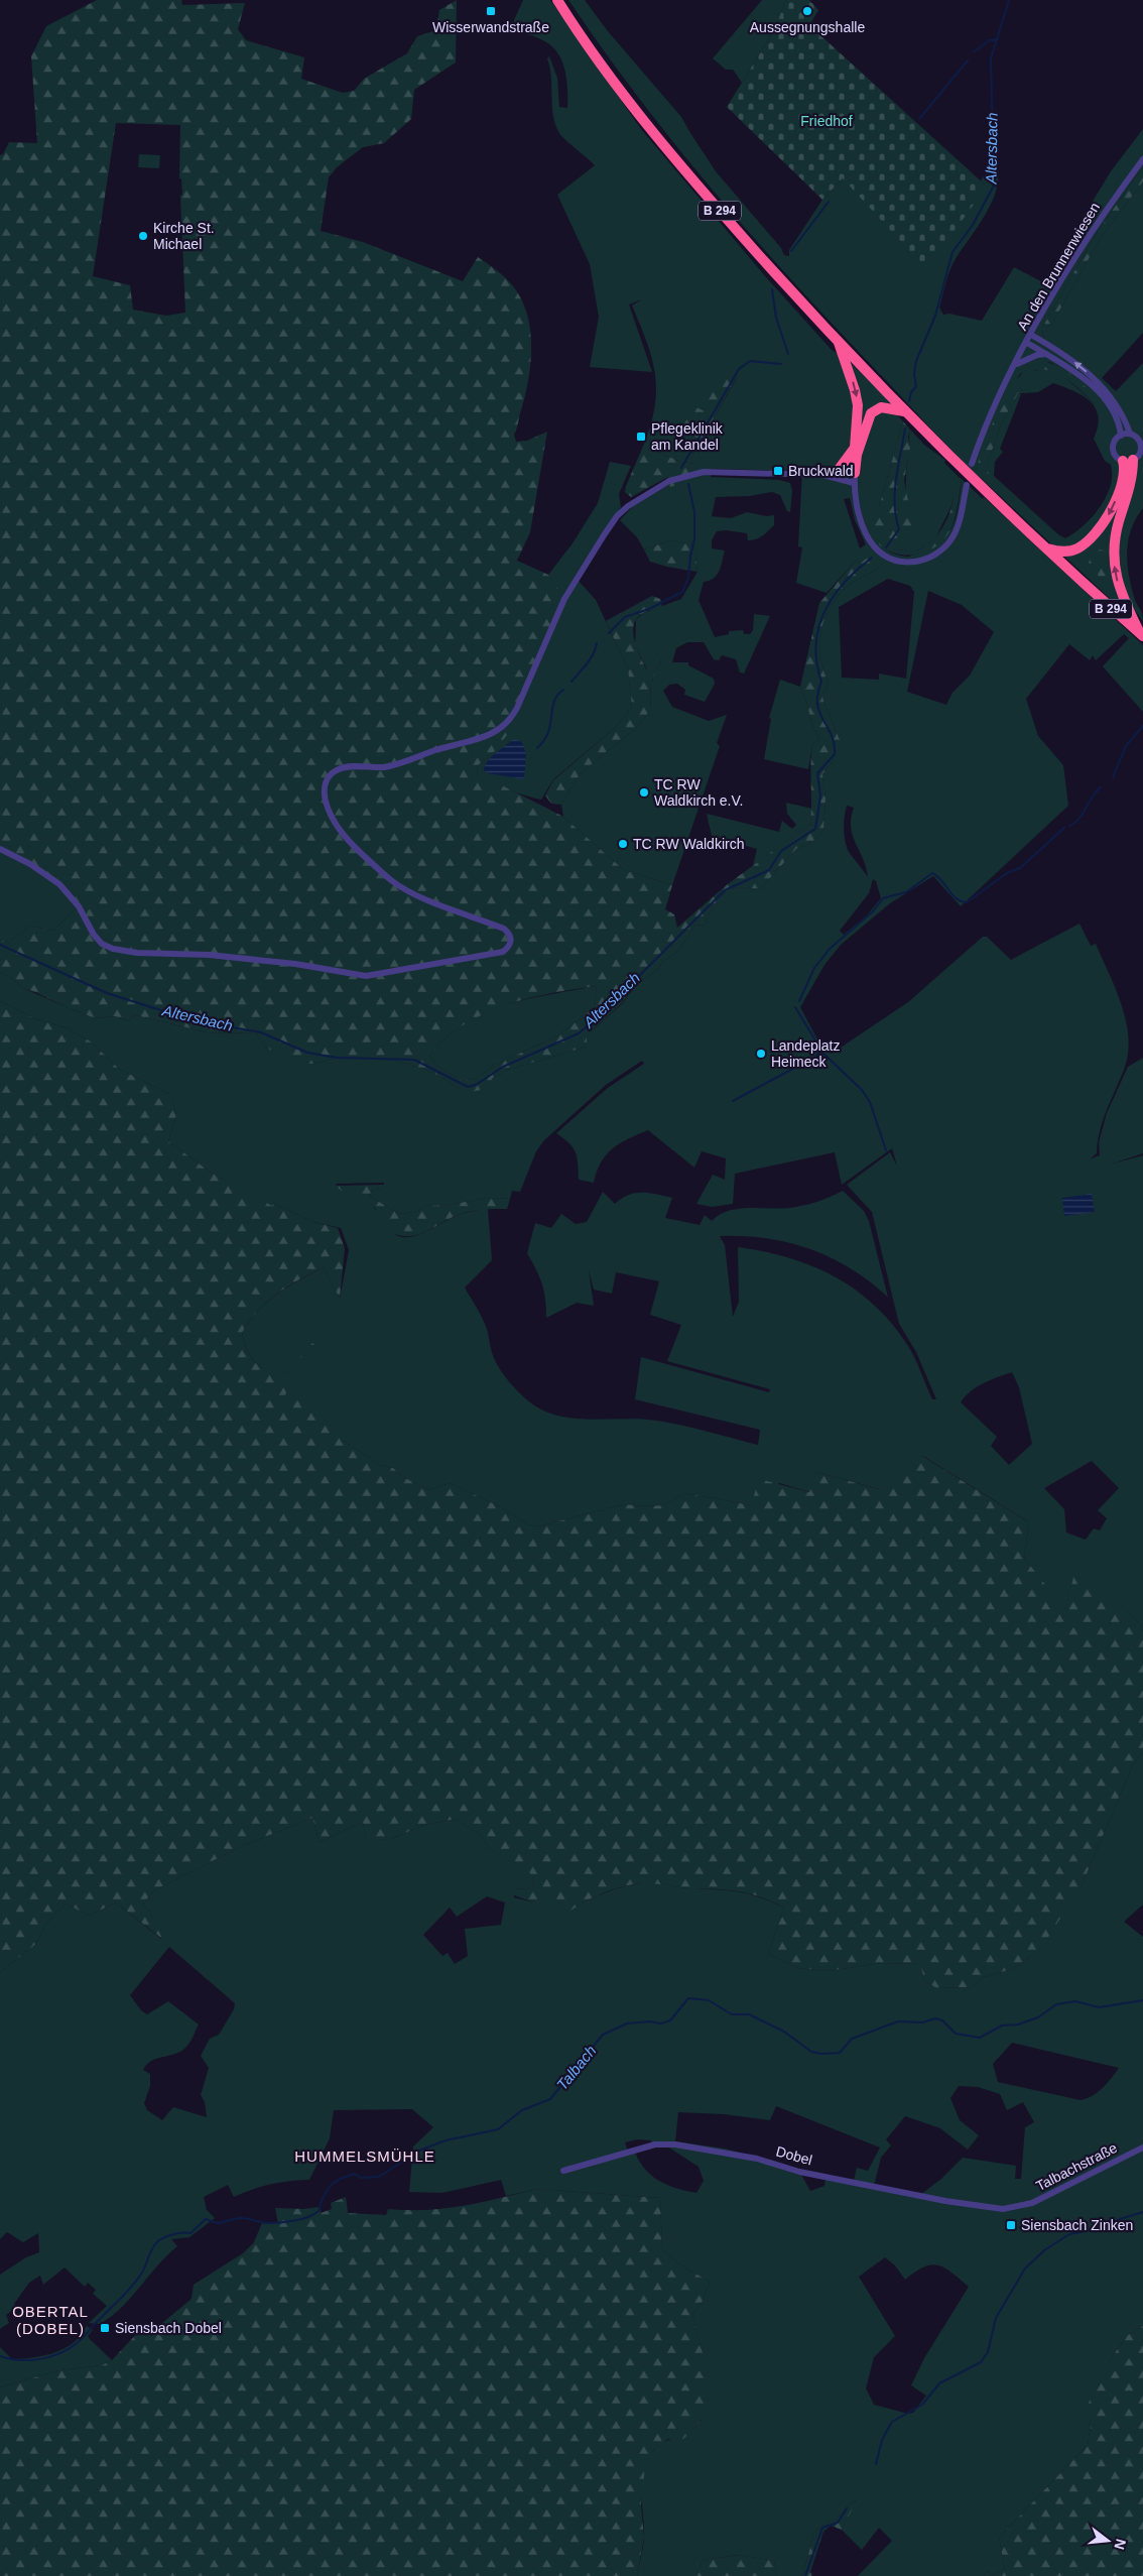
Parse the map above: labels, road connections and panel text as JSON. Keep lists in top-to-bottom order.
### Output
{
  "streets": {
    "highway": ["B 294"],
    "street": ["An den Brunnenwiesen", "Dobel", "Talbachstraße"]
  },
  "crossings": [
    ["Dobel", "Talbachstraße"]
  ],
  "districts": ["HUMMELSMÜHLE", "OBERTAL (DOBEL)"],
  "water": ["Altersbach", "Talbach"],
  "parks": ["Friedhof"],
  "places": {
    "transit": [
      "Wisserwandstraße",
      "Pflegeklinik am Kandel",
      "Bruckwald",
      "Siensbach Zinken",
      "Siensbach Dobel"
    ],
    "other": [
      "Aussegnungshalle",
      "Kirche St. Michael",
      "TC RW Waldkirch e.V.",
      "TC RW Waldkirch",
      "Landeplatz Heimeck"
    ]
  },
  "north": "right"
}
